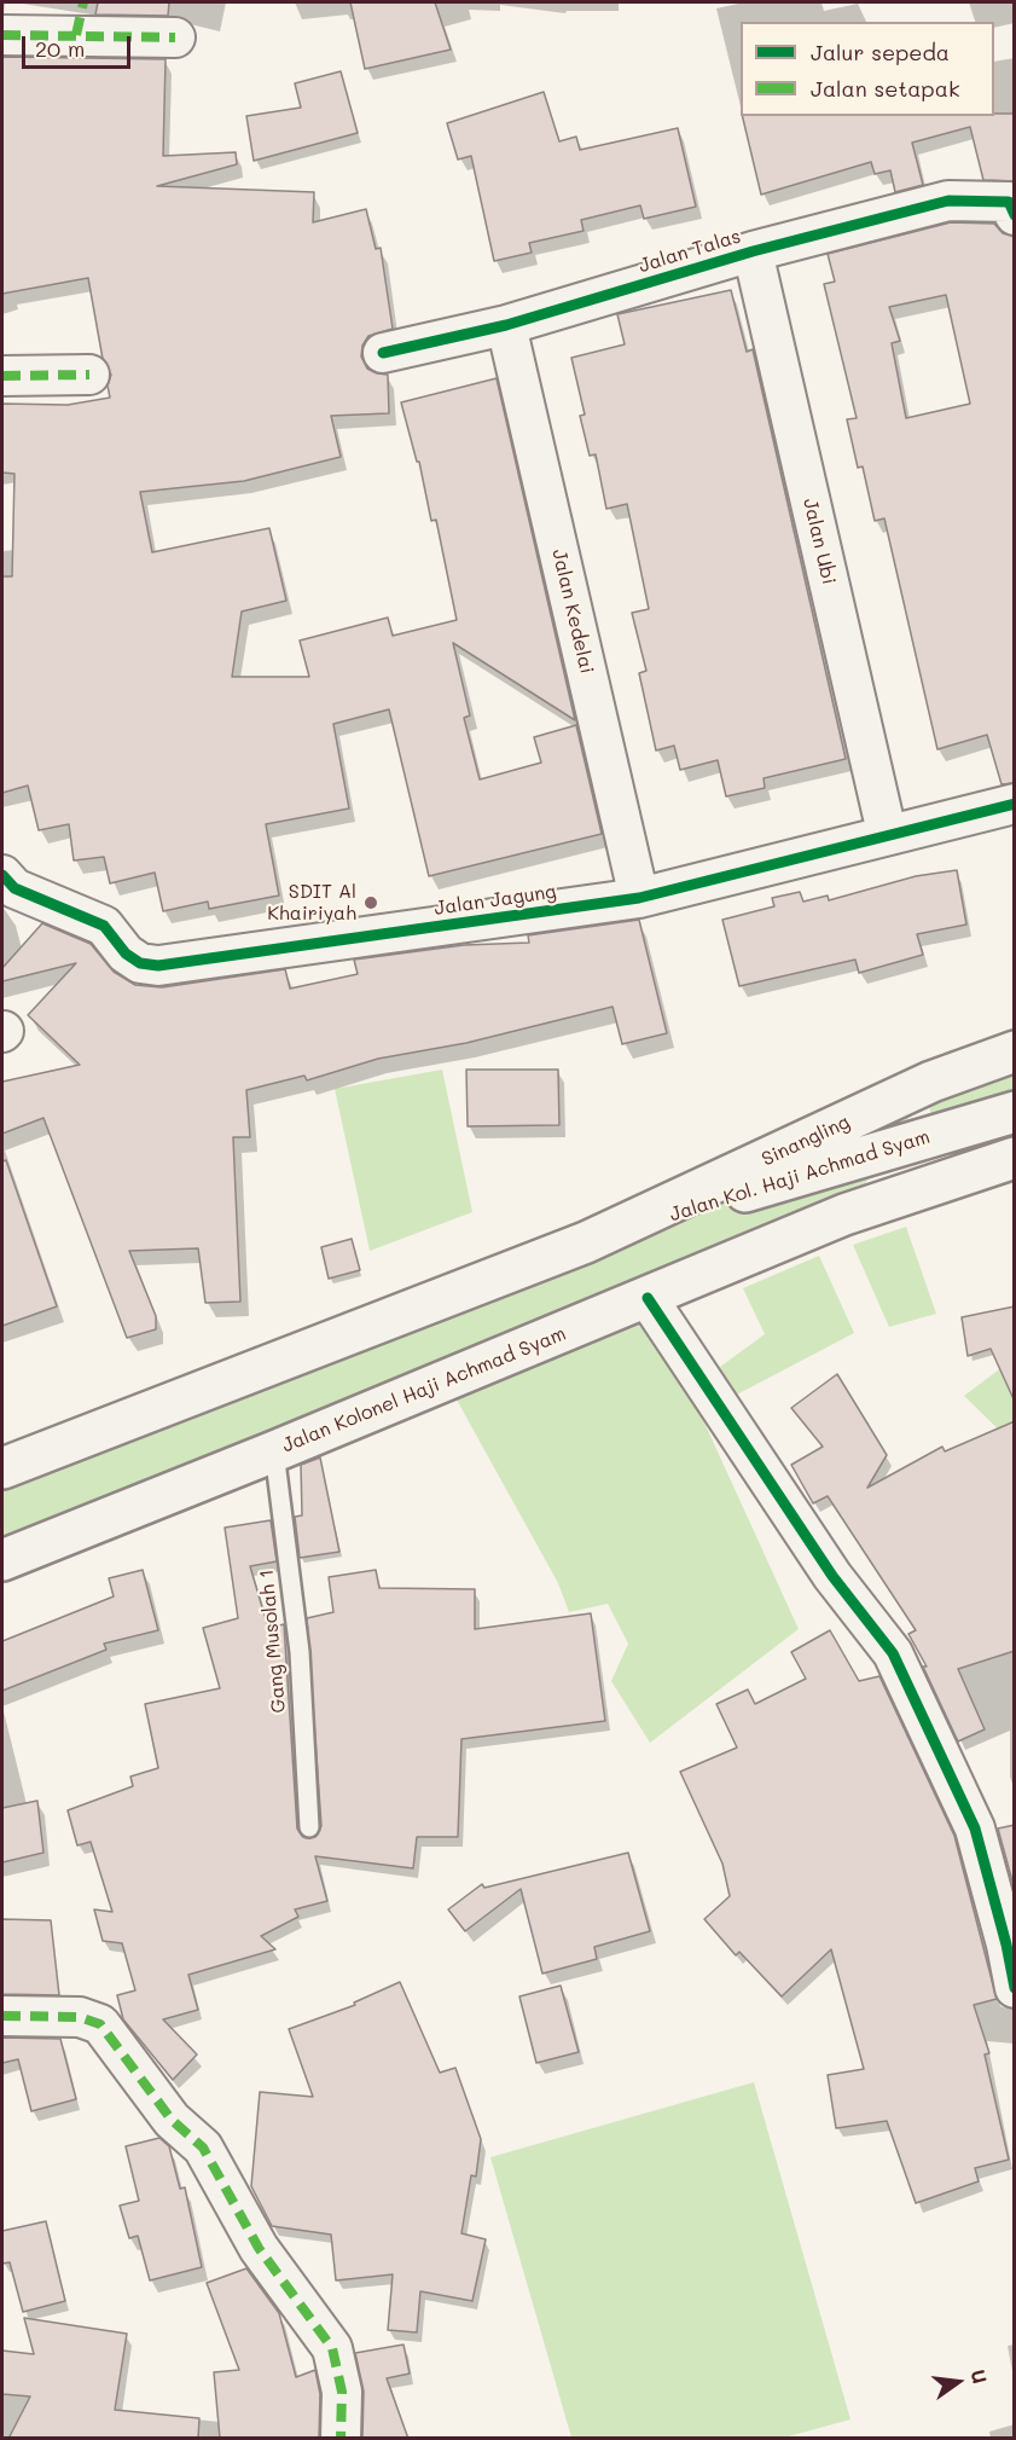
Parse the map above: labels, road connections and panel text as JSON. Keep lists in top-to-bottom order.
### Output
{
  "streets": {
    "main road": ["Sinangling", "Jalan Kol. Haji Achmad Syam", "Jalan Kolonel Haji Achmad Syam"],
    "street": [
      "Jalan Talas",
      "Jalan Ubi",
      "Jalan Kedelai",
      "Jalan Jagung"
    ],
    "lane": ["Gang Musolah 1"]
  },
  "crossings": [
    ["Jalan Talas", "Jalan Ubi"],
    ["Jalan Talas", "Jalan Kedelai"],
    ["Jalan Ubi", "Jalan Jagung"],
    ["Jalan Kedelai", "Jalan Jagung"],
    ["Sinangling", "Jalan Kol. Haji Achmad Syam"],
    ["Jalan Kolonel Haji Achmad Syam", "Gang Musolah 1"]
  ],
  "places": ["SDIT Al Khairiyah"],
  "legend": ["Jalur sepeda", "Jalan setapak"],
  "scale_bar": "20 m",
  "north": "right"
}
